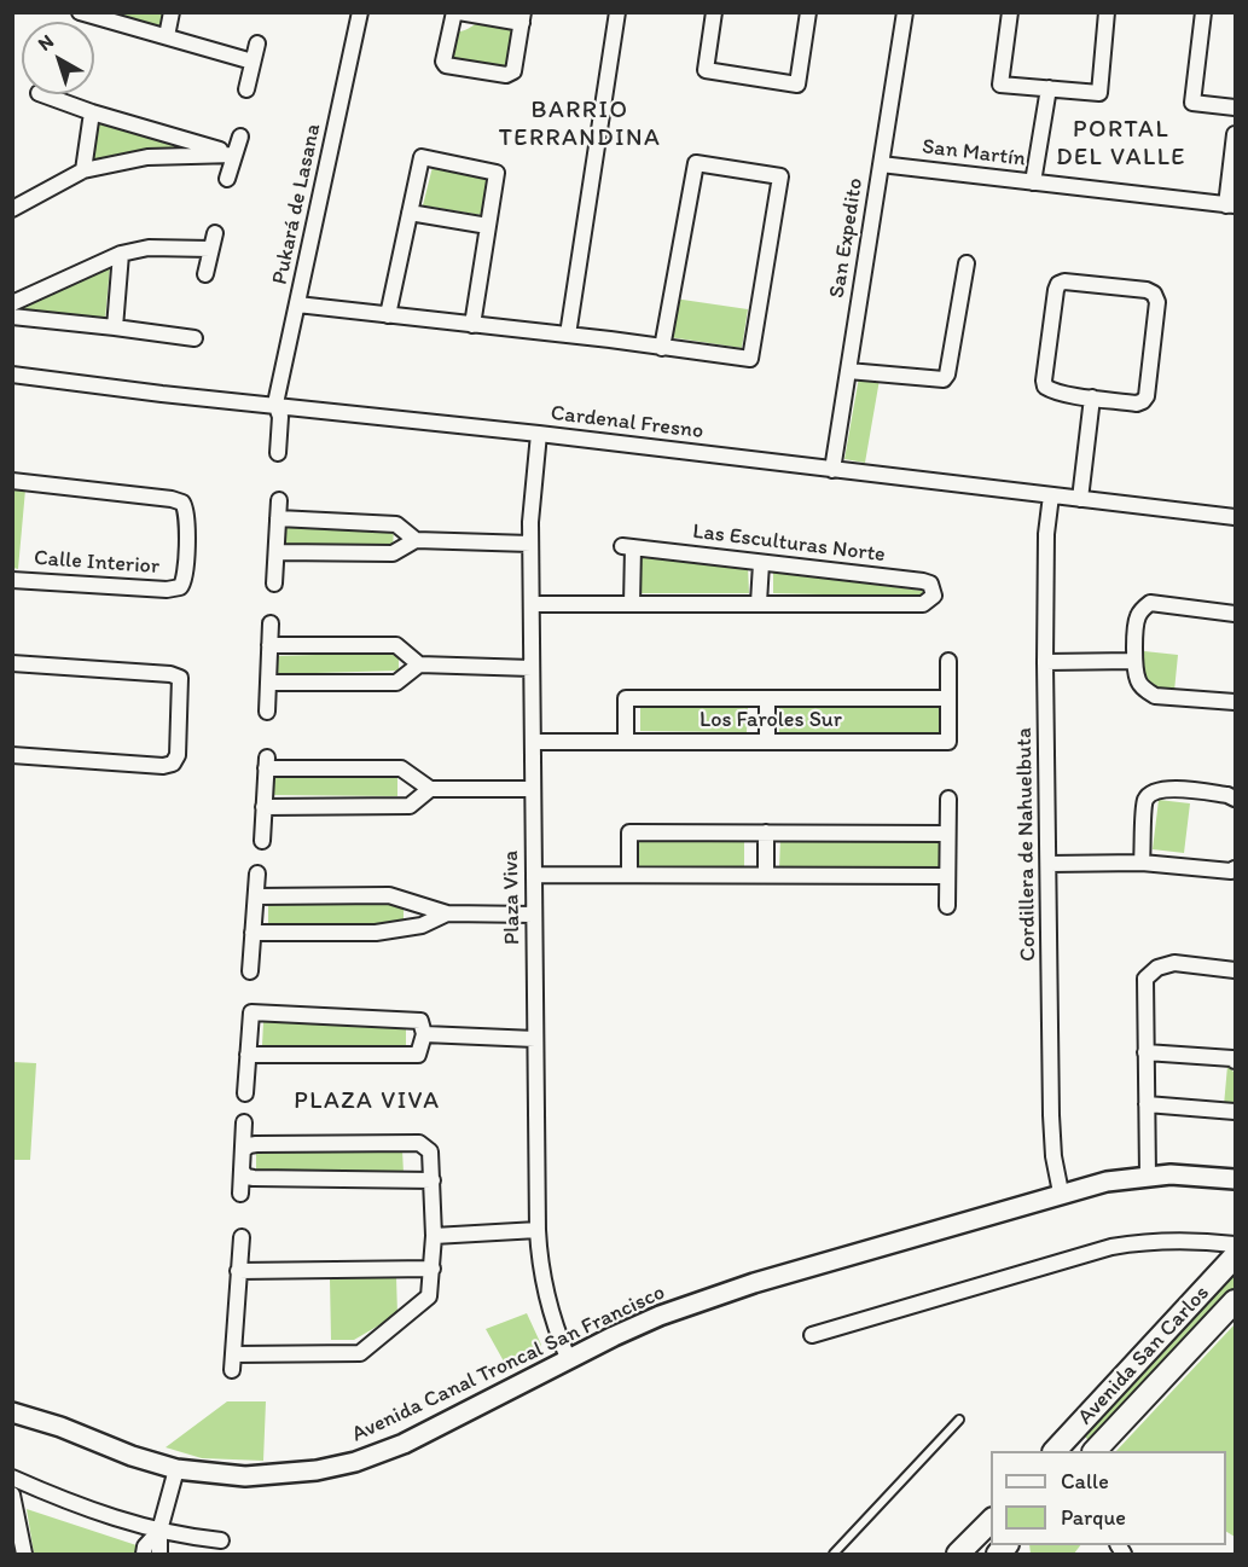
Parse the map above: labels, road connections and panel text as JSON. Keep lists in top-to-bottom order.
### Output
{
  "streets": {
    "main road": ["Avenida San Carlos"],
    "street": [
      "San Martín",
      "Pukará de Lasana",
      "San Expedito",
      "Cardenal Fresno",
      "Las Esculturas Norte",
      "Calle Interior",
      "Los Faroles Sur",
      "Cordillera de Nahuelbuta",
      "Plaza Viva",
      "Avenida Canal Troncal San Francisco"
    ]
  },
  "crossings": [
    ["San Martín", "San Expedito"],
    ["Pukará de Lasana", "Cardenal Fresno"],
    ["San Expedito", "Cardenal Fresno"],
    ["Cardenal Fresno", "Cordillera de Nahuelbuta"],
    ["Cardenal Fresno", "Plaza Viva"],
    ["Los Faroles Sur", "Plaza Viva"],
    ["Cordillera de Nahuelbuta", "Avenida Canal Troncal San Francisco"],
    ["Plaza Viva", "Avenida Canal Troncal San Francisco"]
  ],
  "districts": ["BARRIO TERRANDINA", "PORTAL DEL VALLE", "PLAZA VIVA"],
  "legend": ["Calle", "Parque"],
  "north": "top left"
}
